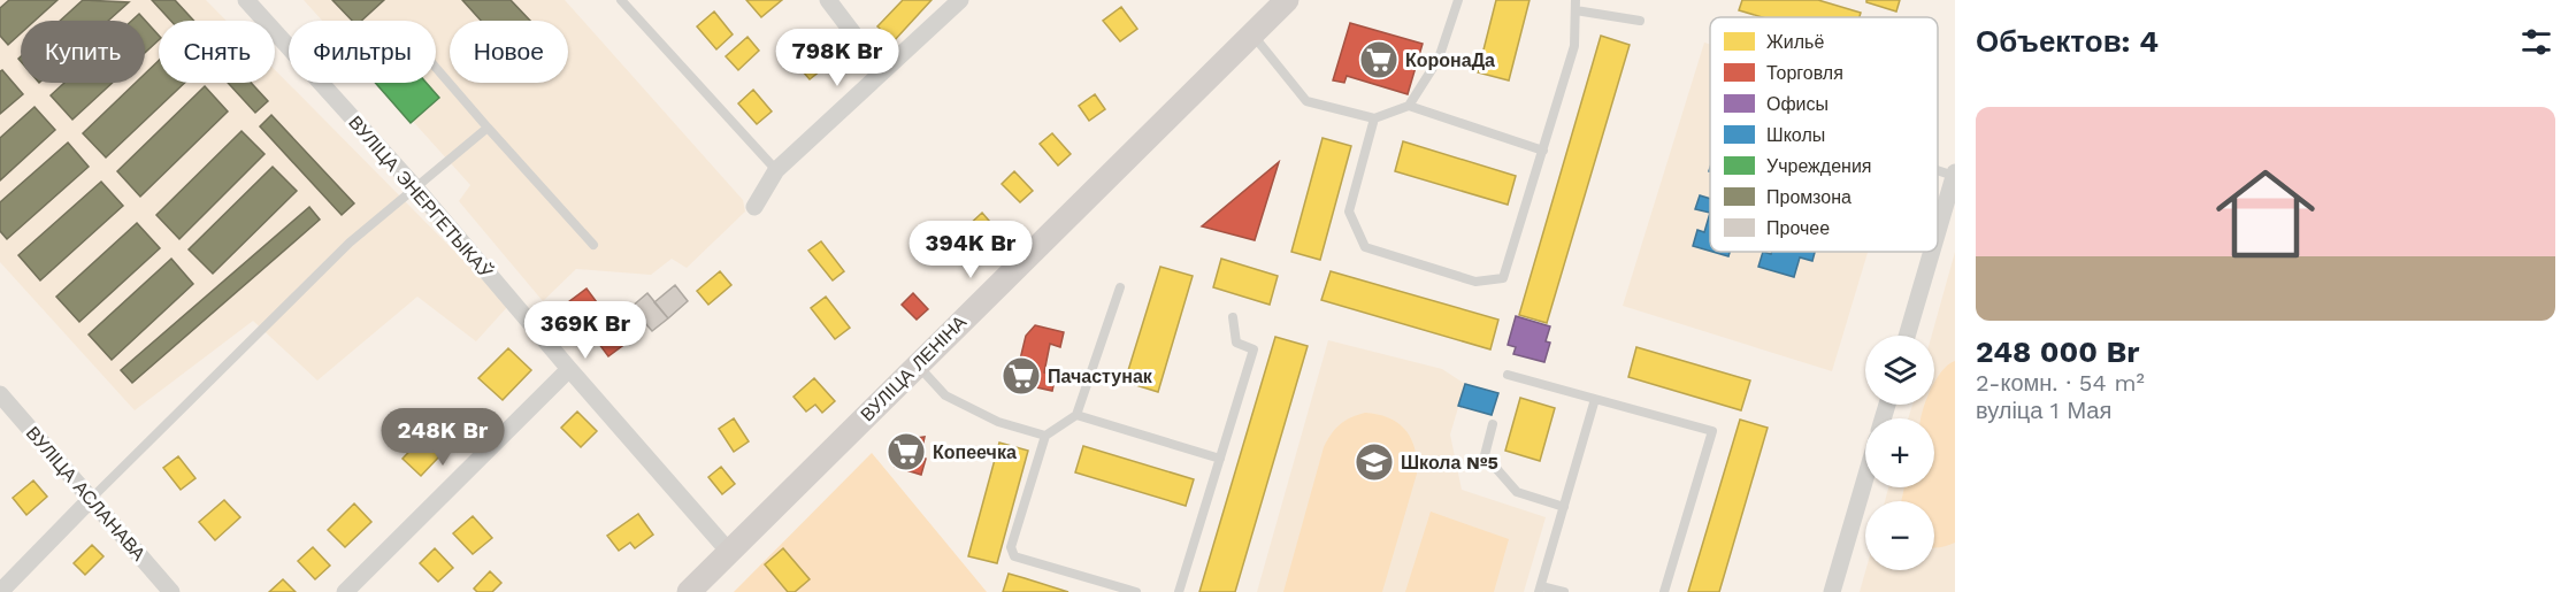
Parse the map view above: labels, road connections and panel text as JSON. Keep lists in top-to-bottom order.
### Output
{
  "streets": {
    "main road": ["ВУЛІЦА ЛЕНІНА"],
    "street": ["ВУЛІЦА ЭНЕРГЕТЫКАЎ", "ВУЛІЦА АСЛАНАВА"]
  },
  "crossings": [
    ["ВУЛІЦА ЭНЕРГЕТЫКАЎ", "ВУЛІЦА ЛЕНІНА"]
  ],
  "places": {
    "supermarket": ["КоронаДа", "Пачастунак", "Копеечка"],
    "school or university": ["Школа №5"]
  },
  "legend": [
    "Жильё",
    "Торговля",
    "Офисы",
    "Школы",
    "Учреждения",
    "Промзона",
    "Прочее"
  ],
  "page": {
    "heading": "Объектов: 4",
    "chip": [
      "Купить",
      "Снять",
      "Фильтры",
      "Новое"
    ],
    "price": [
      "798K Br",
      "394K Br",
      "369K Br",
      "248K Br"
    ],
    "list": [
      {
        "name": "248 000 Br",
        "note": "2-комн. · 54 m² · вуліца 1 Мая"
      }
    ],
    "map_buttons": ["+", "−"]
  }
}
